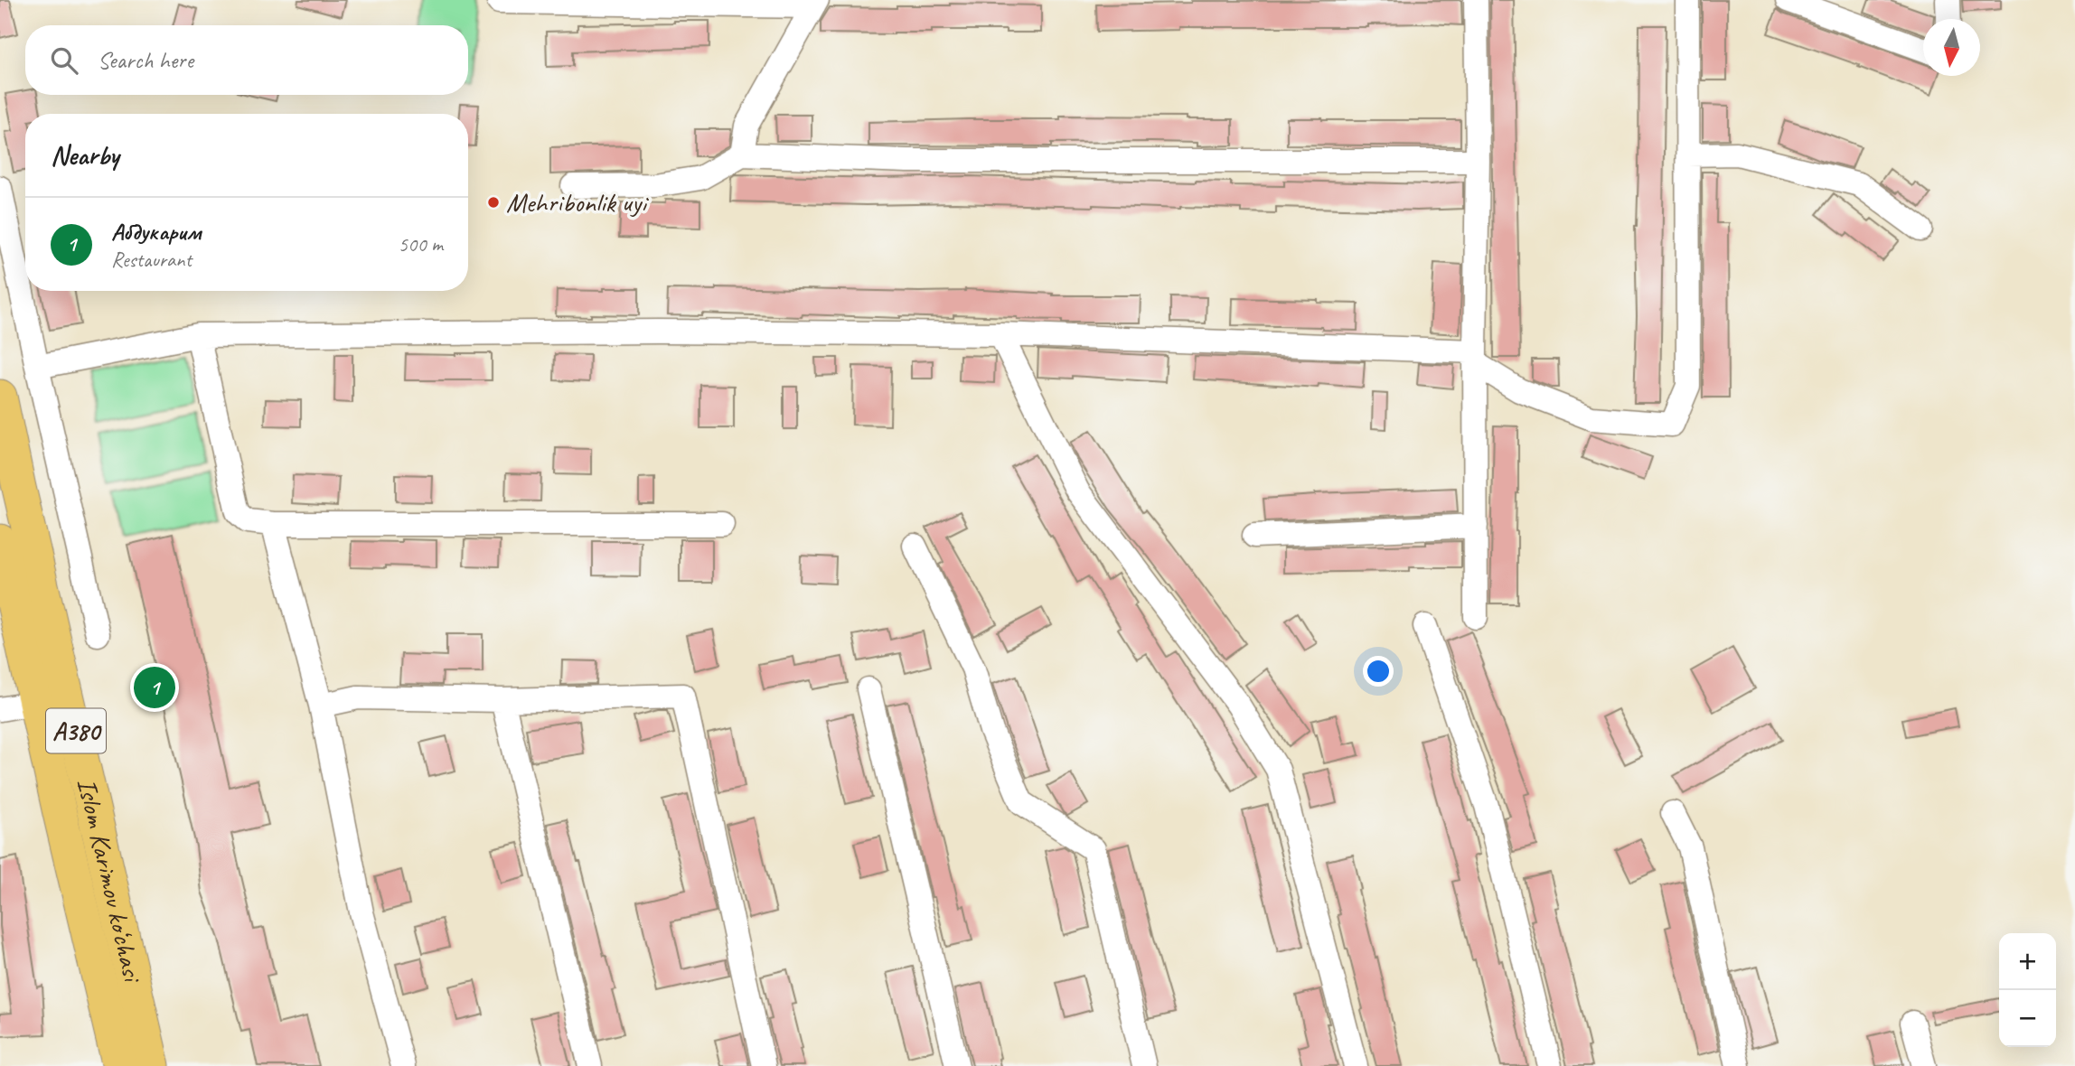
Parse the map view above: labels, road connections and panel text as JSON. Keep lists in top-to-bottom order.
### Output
{
  "streets": {
    "highway": ["A380", "Islom Karimov ko‘chasi"]
  },
  "places": ["Mehribonlik uyi"],
  "north": "bottom",
  "page": {
    "search": "Search here",
    "heading": "Nearby",
    "list": [
      {
        "mark": "1",
        "name": "Абдукарим",
        "note": "Restaurant",
        "value": "500 m"
      }
    ],
    "pins": "1",
    "map_buttons": ["+", "−"]
  }
}
